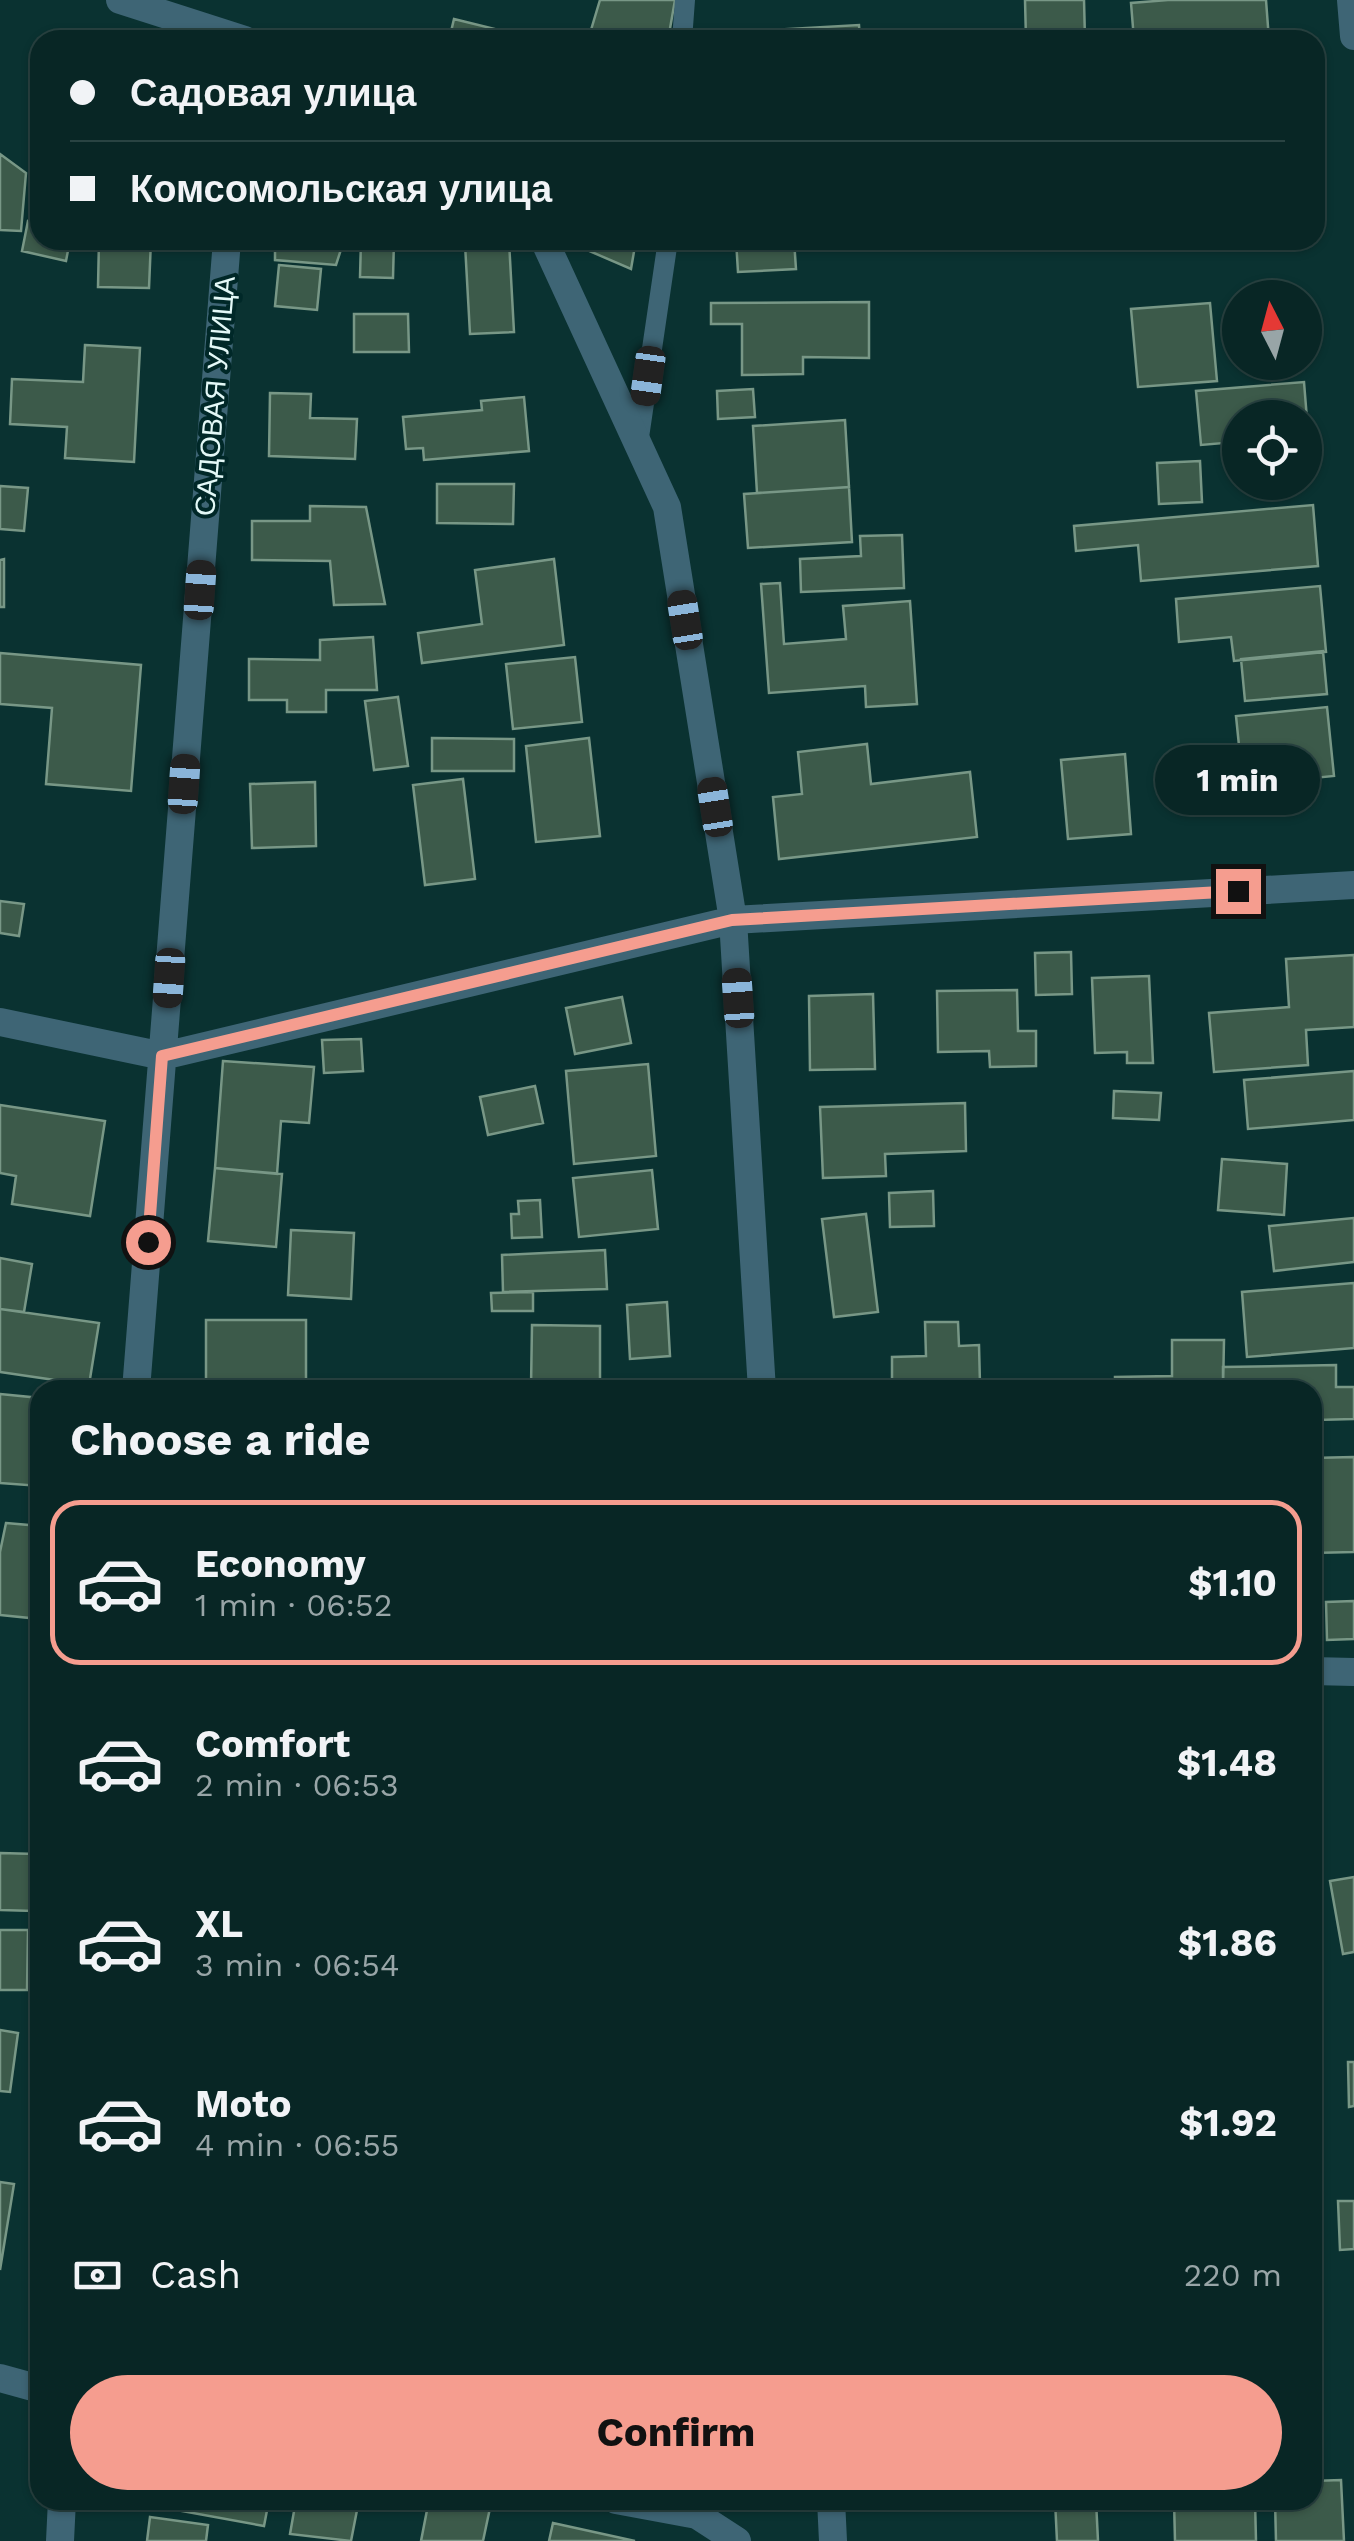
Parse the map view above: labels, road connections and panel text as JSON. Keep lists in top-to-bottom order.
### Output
{
  "streets": {
    "street": ["САДОВАЯ УЛИЦА"]
  },
  "north": "top",
  "page": {
    "banner": ["Садовая улица", "Комсомольская улица"],
    "bubble": "1 min",
    "heading": "Choose a ride",
    "list": [
      {
        "name": "Economy",
        "note": "1 min · 06:52",
        "value": "$1.10"
      },
      {
        "name": "Comfort",
        "note": "2 min · 06:53",
        "value": "$1.48"
      },
      {
        "name": "XL",
        "note": "3 min · 06:54",
        "value": "$1.86"
      },
      {
        "name": "Moto",
        "note": "4 min · 06:55",
        "value": "$1.92"
      }
    ],
    "pay": ["Cash", "220 m"],
    "buttons": "Confirm"
  }
}
